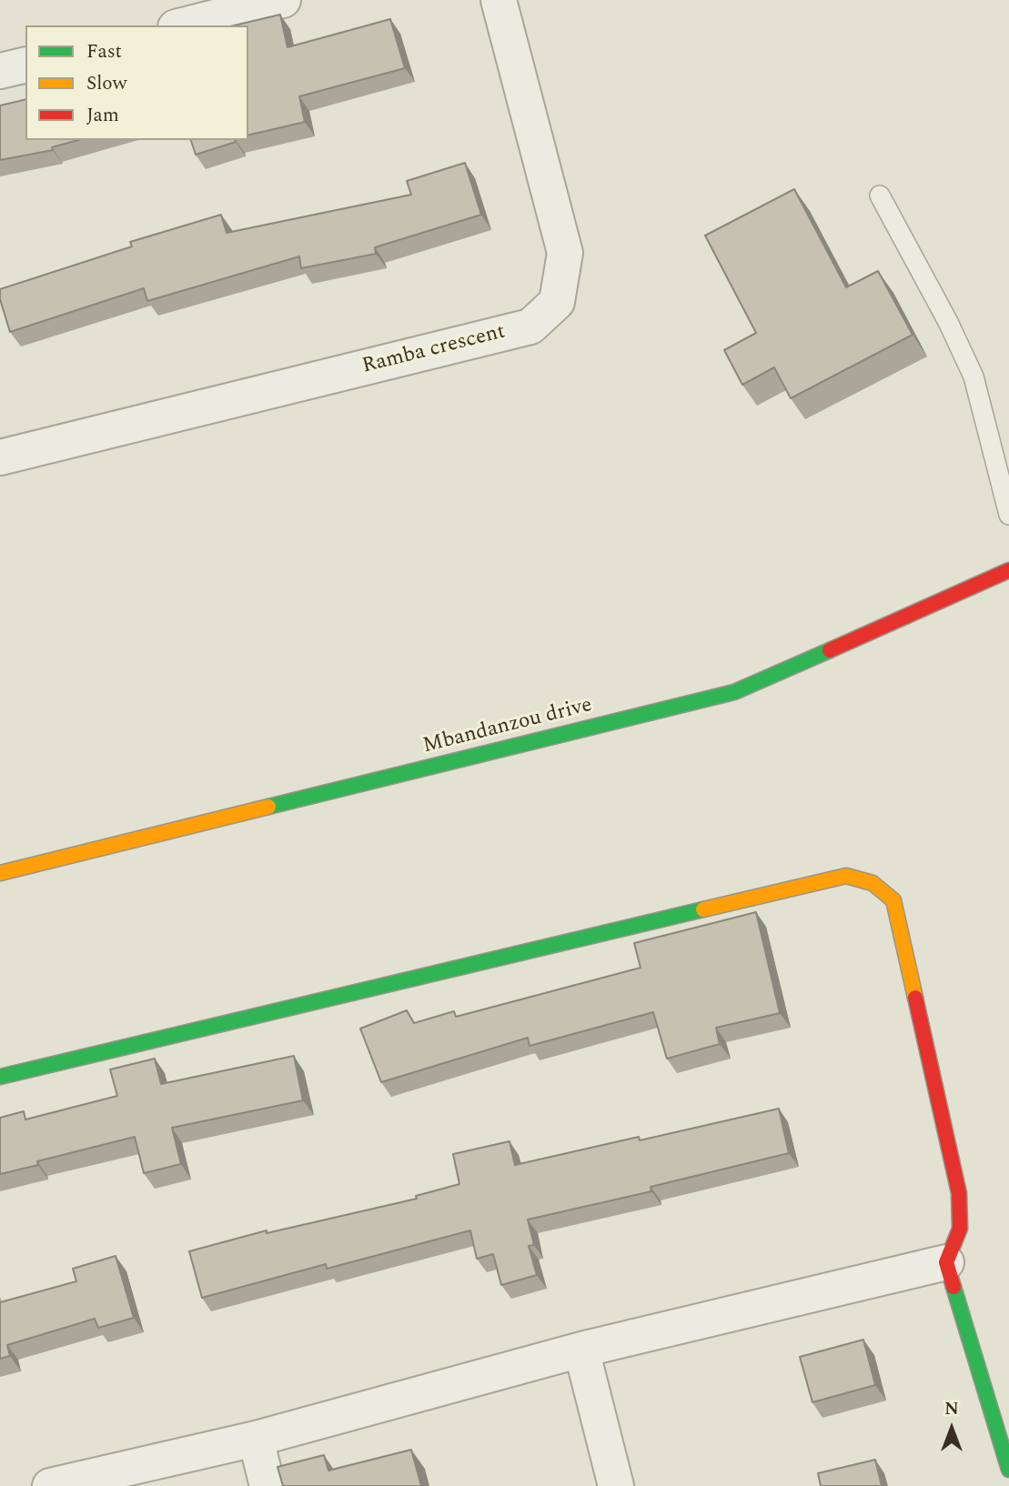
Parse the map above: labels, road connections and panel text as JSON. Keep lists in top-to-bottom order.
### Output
{
  "streets": {
    "street": ["Ramba crescent", "Mbandanzou drive"]
  },
  "legend": ["Fast", "Slow", "Jam"],
  "north": "top"
}
